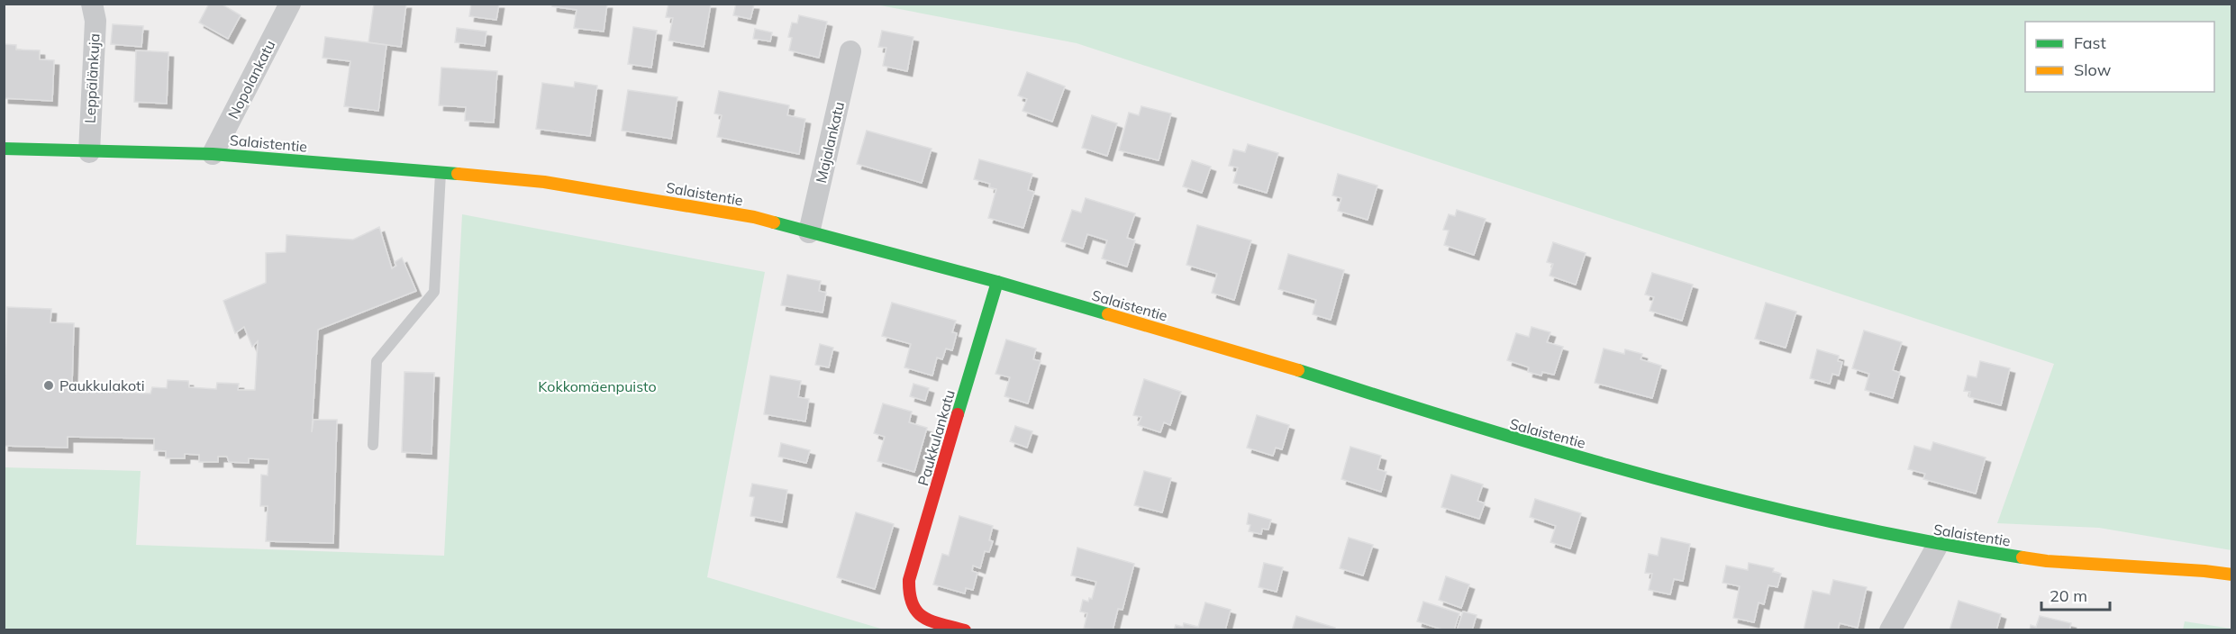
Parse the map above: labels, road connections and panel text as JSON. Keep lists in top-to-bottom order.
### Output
{
  "streets": {
    "street": [
      "Leppälänkuja",
      "Nopolankatu",
      "Majalankatu",
      "Salaistentie",
      "Paukkulankatu"
    ]
  },
  "crossings": [
    ["Leppälänkuja", "Salaistentie"],
    ["Nopolankatu", "Salaistentie"],
    ["Majalankatu", "Salaistentie"],
    ["Salaistentie", "Paukkulankatu"]
  ],
  "parks": ["Kokkomäenpuisto"],
  "places": ["Paukkulakoti"],
  "legend": ["Fast", "Slow"],
  "scale_bar": "20 m"
}
